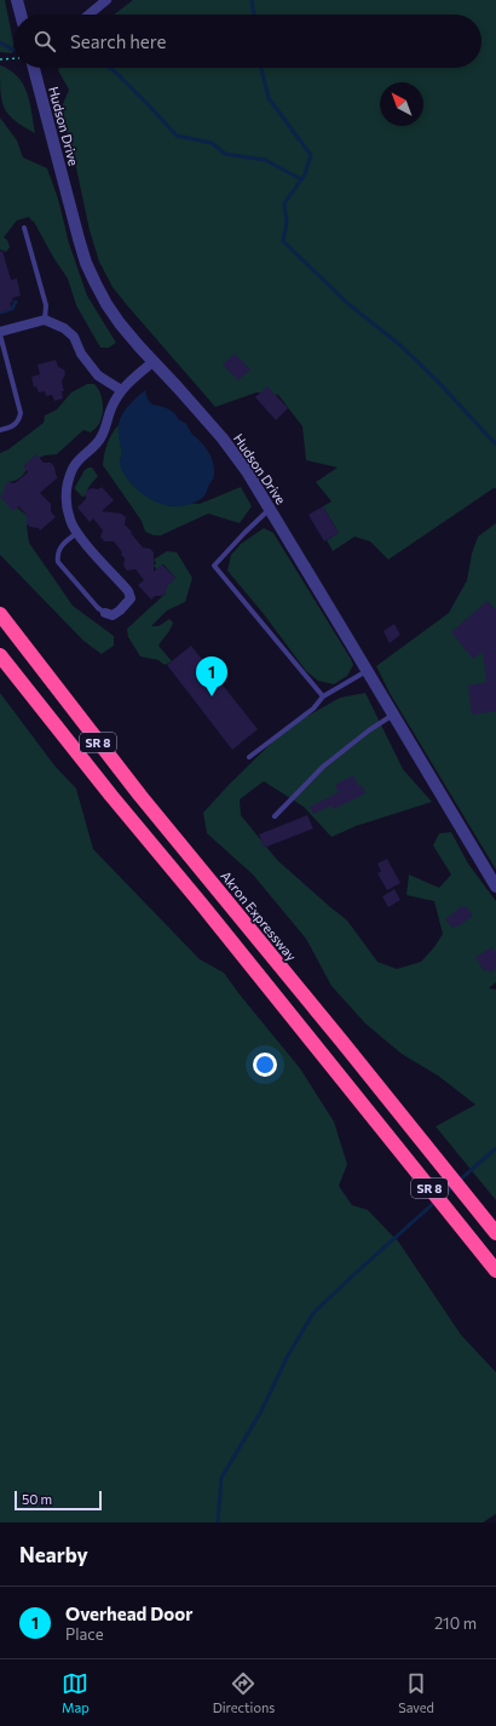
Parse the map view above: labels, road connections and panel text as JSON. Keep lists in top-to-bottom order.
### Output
{
  "streets": {
    "highway": ["SR 8", "Akron Expressway"],
    "street": ["Hudson Drive"]
  },
  "scale_bar": "50 m",
  "north": "top left",
  "page": {
    "search": "Search here",
    "pins": "1",
    "scale": "50 m",
    "heading": "Nearby",
    "list": [
      {
        "mark": "1",
        "name": "Overhead Door",
        "note": "Place",
        "value": "210 m"
      }
    ],
    "nav": ["Map", "Directions", "Saved"]
  }
}
